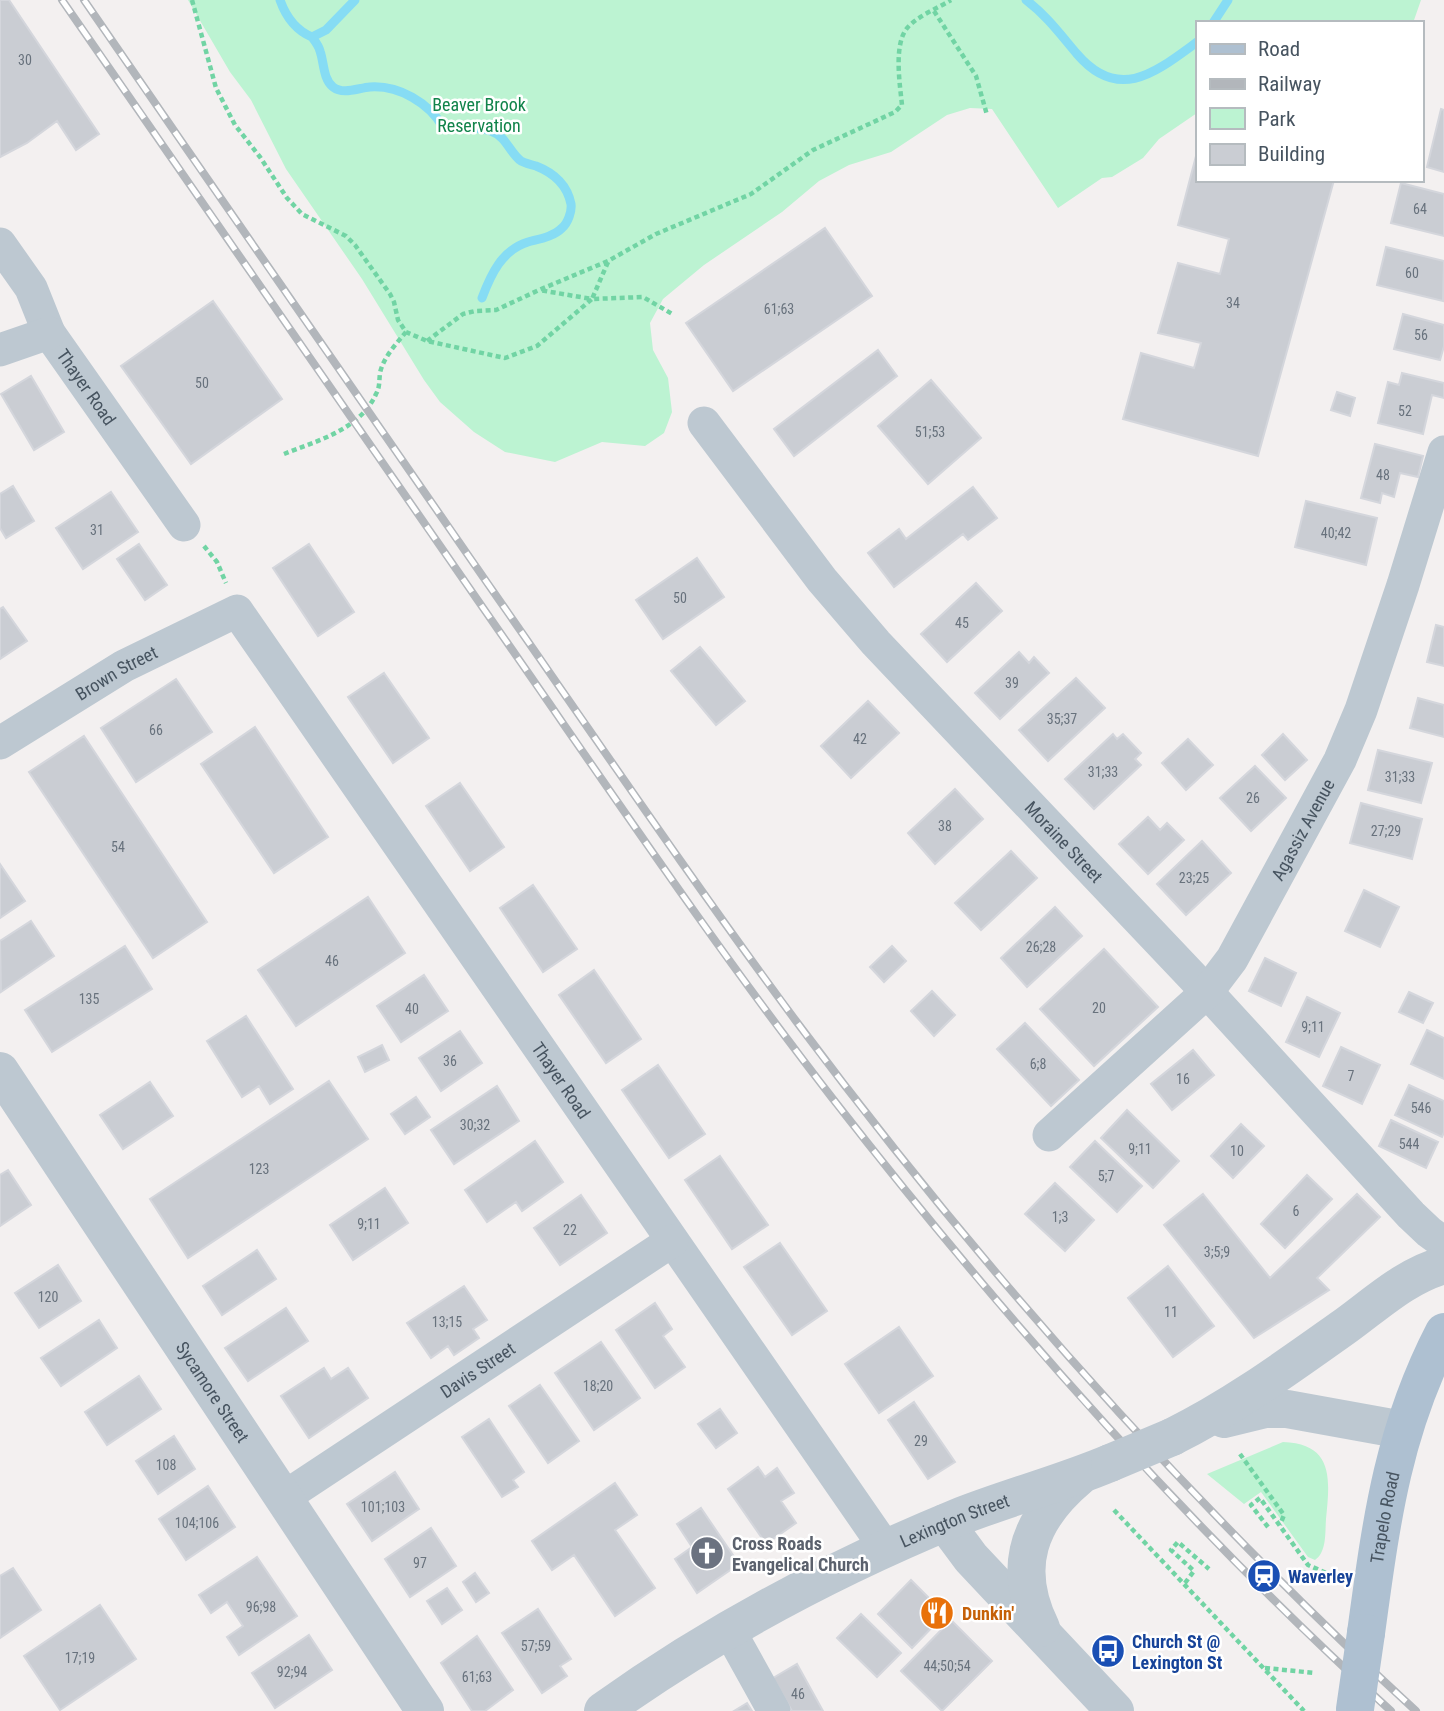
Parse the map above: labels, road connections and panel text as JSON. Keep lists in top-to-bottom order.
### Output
{
  "streets": {
    "main road": ["Trapelo Road"],
    "street": [
      "Thayer Road",
      "Brown Street",
      "Agassiz Avenue",
      "Moraine Street",
      "Davis Street",
      "Sycamore Street",
      "Lexington Street"
    ]
  },
  "crossings": [
    ["Thayer Road", "Brown Street"],
    ["Thayer Road", "Davis Street"],
    ["Thayer Road", "Lexington Street"],
    ["Agassiz Avenue", "Moraine Street"],
    ["Davis Street", "Sycamore Street"],
    ["Trapelo Road", "Lexington Street"]
  ],
  "parks": ["Beaver Brook Reservation"],
  "places": {
    "church": ["Cross Roads Evangelical Church"],
    "station": ["Waverley"],
    "restaurant": ["Dunkin'"],
    "bus stop": ["Church St @ Lexington St"]
  },
  "house_numbers": [
    "30",
    "64",
    "60",
    "34",
    "61;63",
    "56",
    "50",
    "52",
    "51;53",
    "48",
    "31",
    "40;42",
    "50",
    "45",
    "39",
    "35;37",
    "66",
    "42",
    "31;33",
    "31;33",
    "26",
    "38",
    "27;29",
    "54",
    "23;25",
    "26;28",
    "46",
    "135",
    "20",
    "40",
    "9;11",
    "36",
    "6;8",
    "7",
    "16",
    "546",
    "30;32",
    "544",
    "9;11",
    "10",
    "123",
    "5;7",
    "6",
    "1;3",
    "9;11",
    "22",
    "3;5;9",
    "120",
    "11",
    "13;15",
    "18;20",
    "29",
    "108",
    "101;103",
    "104;106",
    "97",
    "96;98",
    "57;59",
    "17;19",
    "44;50;54",
    "92;94",
    "61;63",
    "46"
  ],
  "legend": [
    "Road",
    "Railway",
    "Park",
    "Building"
  ]
}
